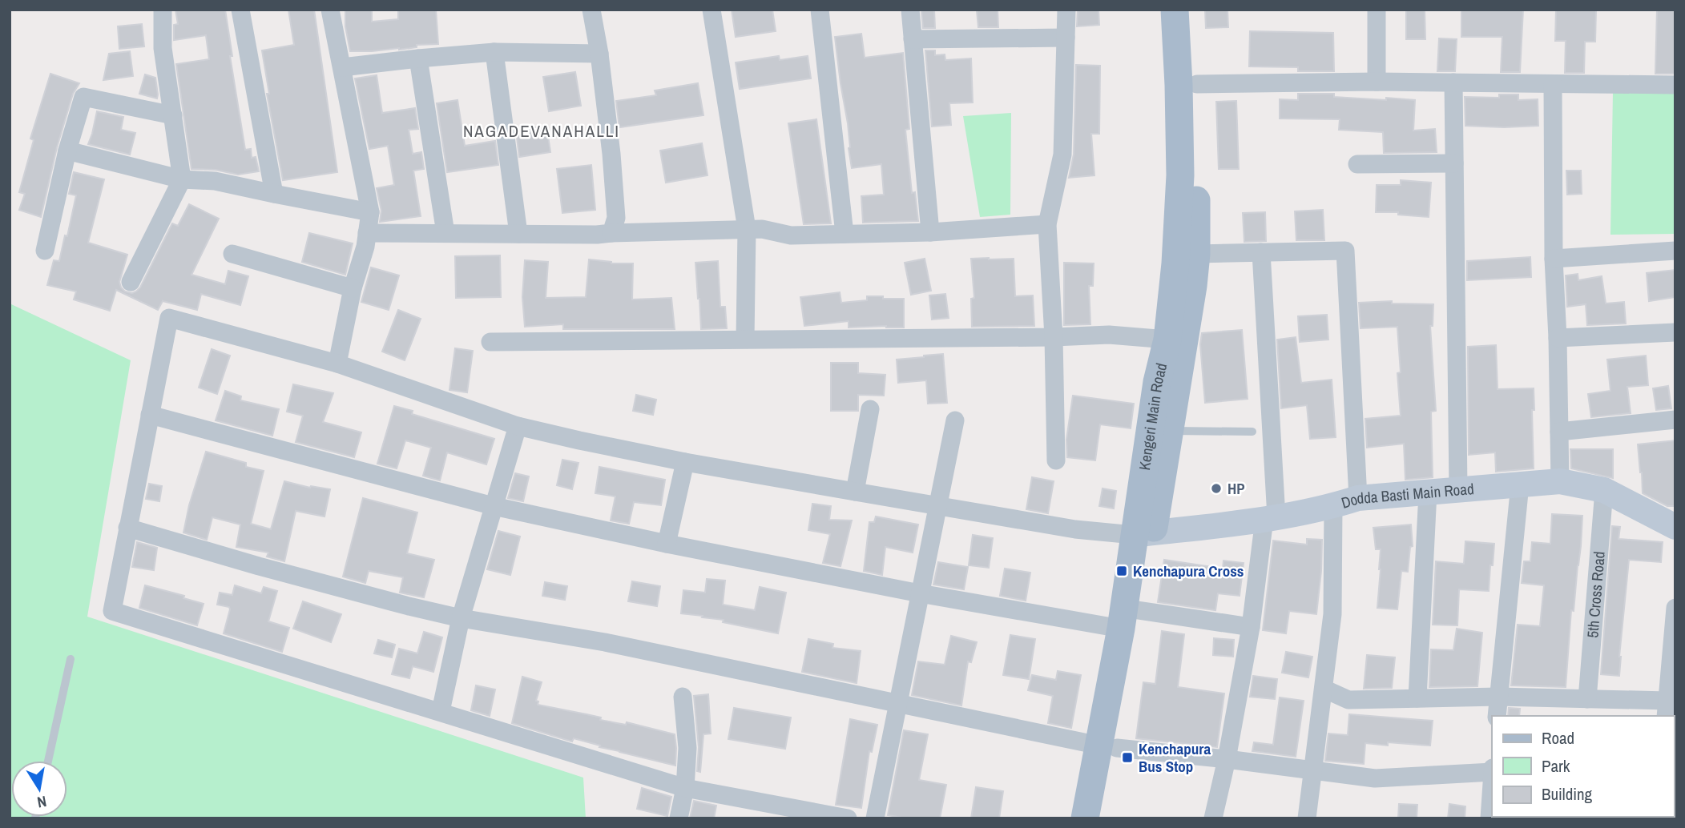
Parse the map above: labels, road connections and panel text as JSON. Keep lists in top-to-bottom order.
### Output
{
  "streets": {
    "main road": ["Kengeri Main Road"],
    "street": ["Dodda Basti Main Road", "5th Cross Road"]
  },
  "crossings": [
    ["Kengeri Main Road", "Dodda Basti Main Road"],
    ["Dodda Basti Main Road", "5th Cross Road"]
  ],
  "districts": ["NAGADEVANAHALLI"],
  "places": {
    "other": ["HP"],
    "transit": ["Kenchapura Cross", "Kenchapura Bus Stop"]
  },
  "legend": ["Road", "Park", "Building"],
  "north": "bottom"
}
